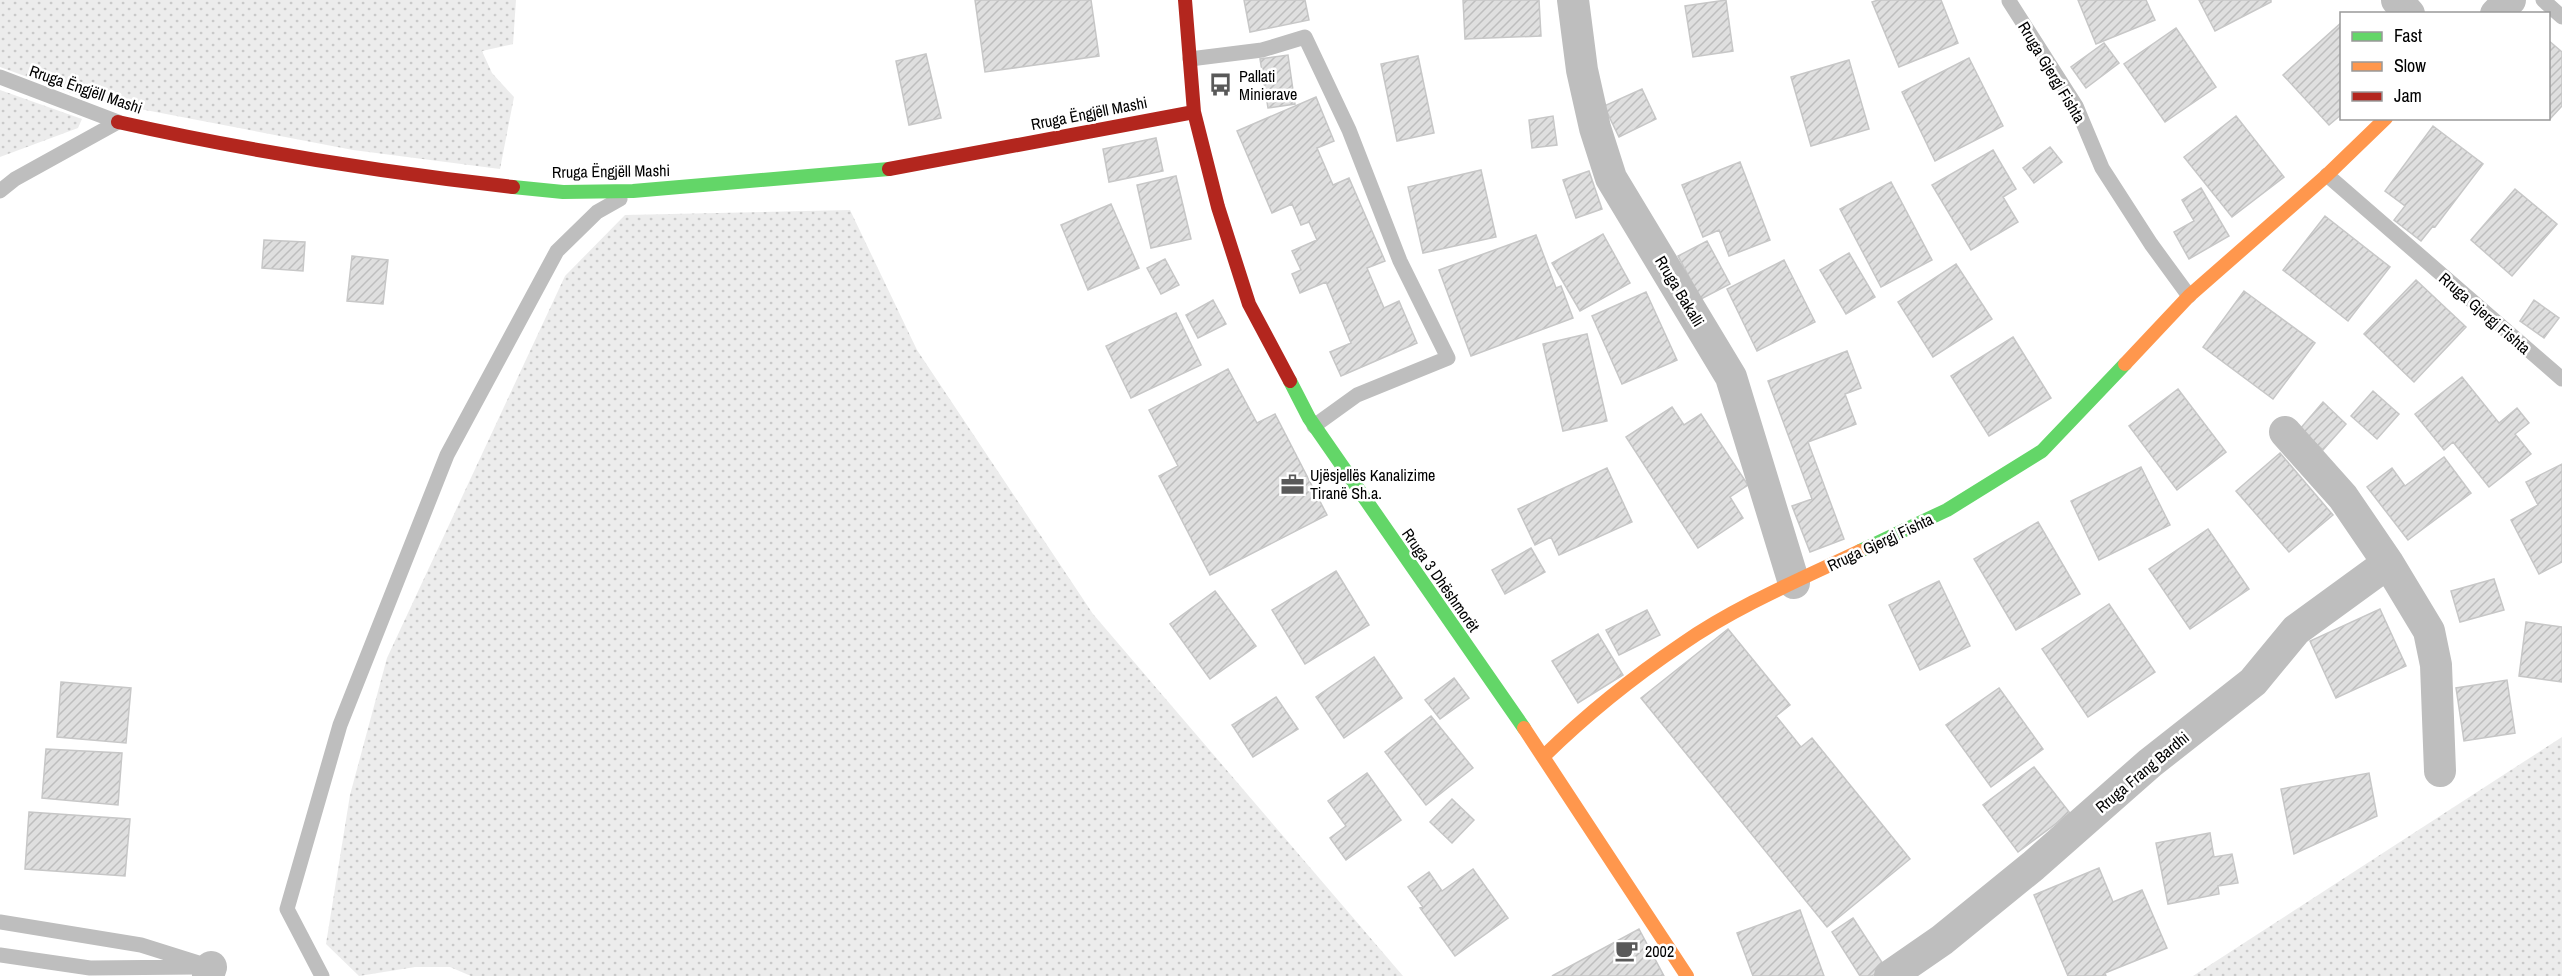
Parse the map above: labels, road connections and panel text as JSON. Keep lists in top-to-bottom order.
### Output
{
  "streets": {
    "street": [
      "Rruga Gjergj Fishta",
      "Rruga Ëngjëll Mashi",
      "Rruga Bakalli",
      "Rruga 3 Dhëshmorët",
      "Rruga Frang Bardhi"
    ]
  },
  "crossings": [
    ["Rruga Gjergj Fishta", "Rruga Bakalli"],
    ["Rruga Gjergj Fishta", "Rruga 3 Dhëshmorët"],
    ["Rruga Ëngjëll Mashi", "Rruga 3 Dhëshmorët"]
  ],
  "places": {
    "bus stop": ["Pallati Minierave"],
    "office": ["Ujësjellës Kanalizime Tiranë Sh.a."],
    "cafe": ["2002"]
  },
  "legend": ["Fast", "Slow", "Jam"]
}
